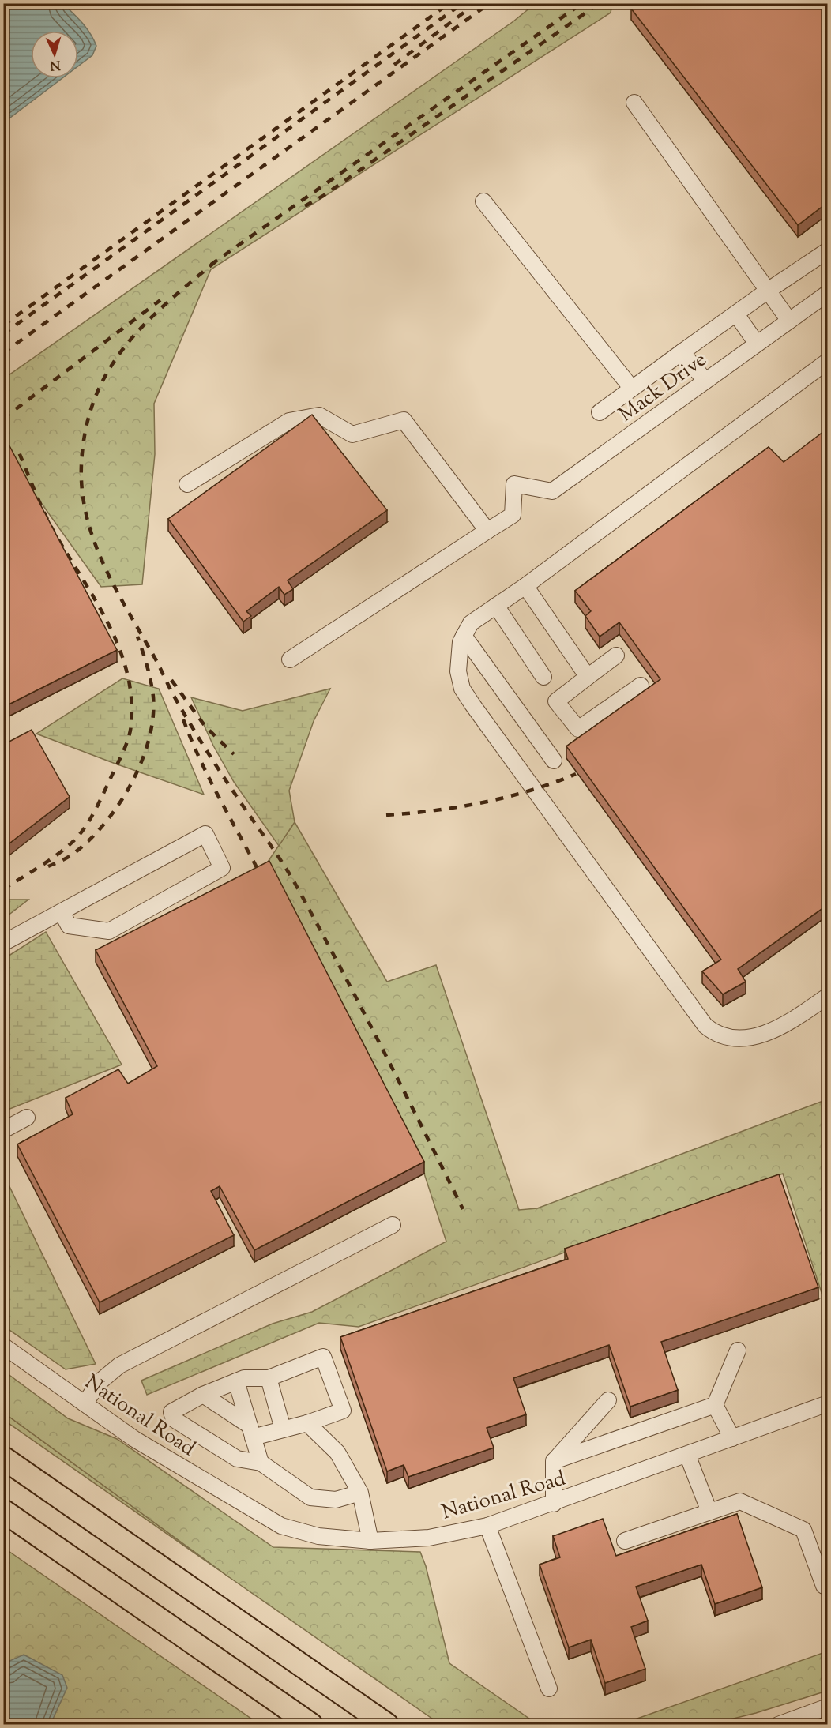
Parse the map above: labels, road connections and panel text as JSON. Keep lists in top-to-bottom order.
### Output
{
  "streets": {
    "street": ["Mack Drive", "National Road"]
  },
  "north": "bottom"
}
